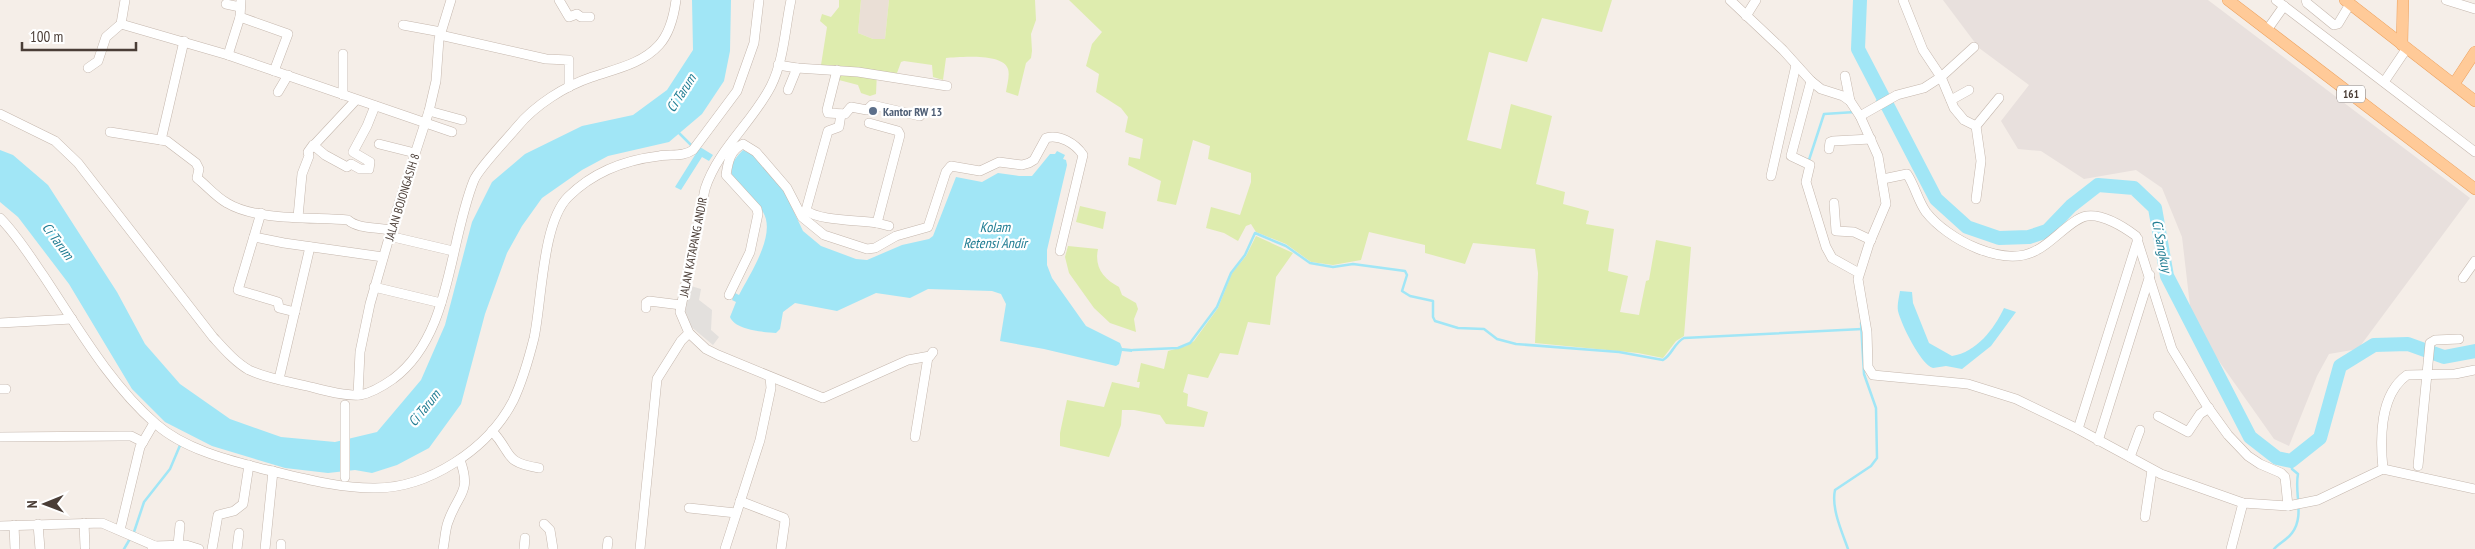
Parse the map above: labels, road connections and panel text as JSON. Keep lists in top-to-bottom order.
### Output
{
  "streets": {
    "main road": ["161"],
    "street": ["JALAN BOJONGASIH 8", "JALAN KATAPANG ANDIR"]
  },
  "water": ["Ci Tarum", "Kolam Retensi Andir", "Ci Sangkuy"],
  "places": ["Kantor RW 13"],
  "scale_bar": "100 m",
  "north": "left"
}
